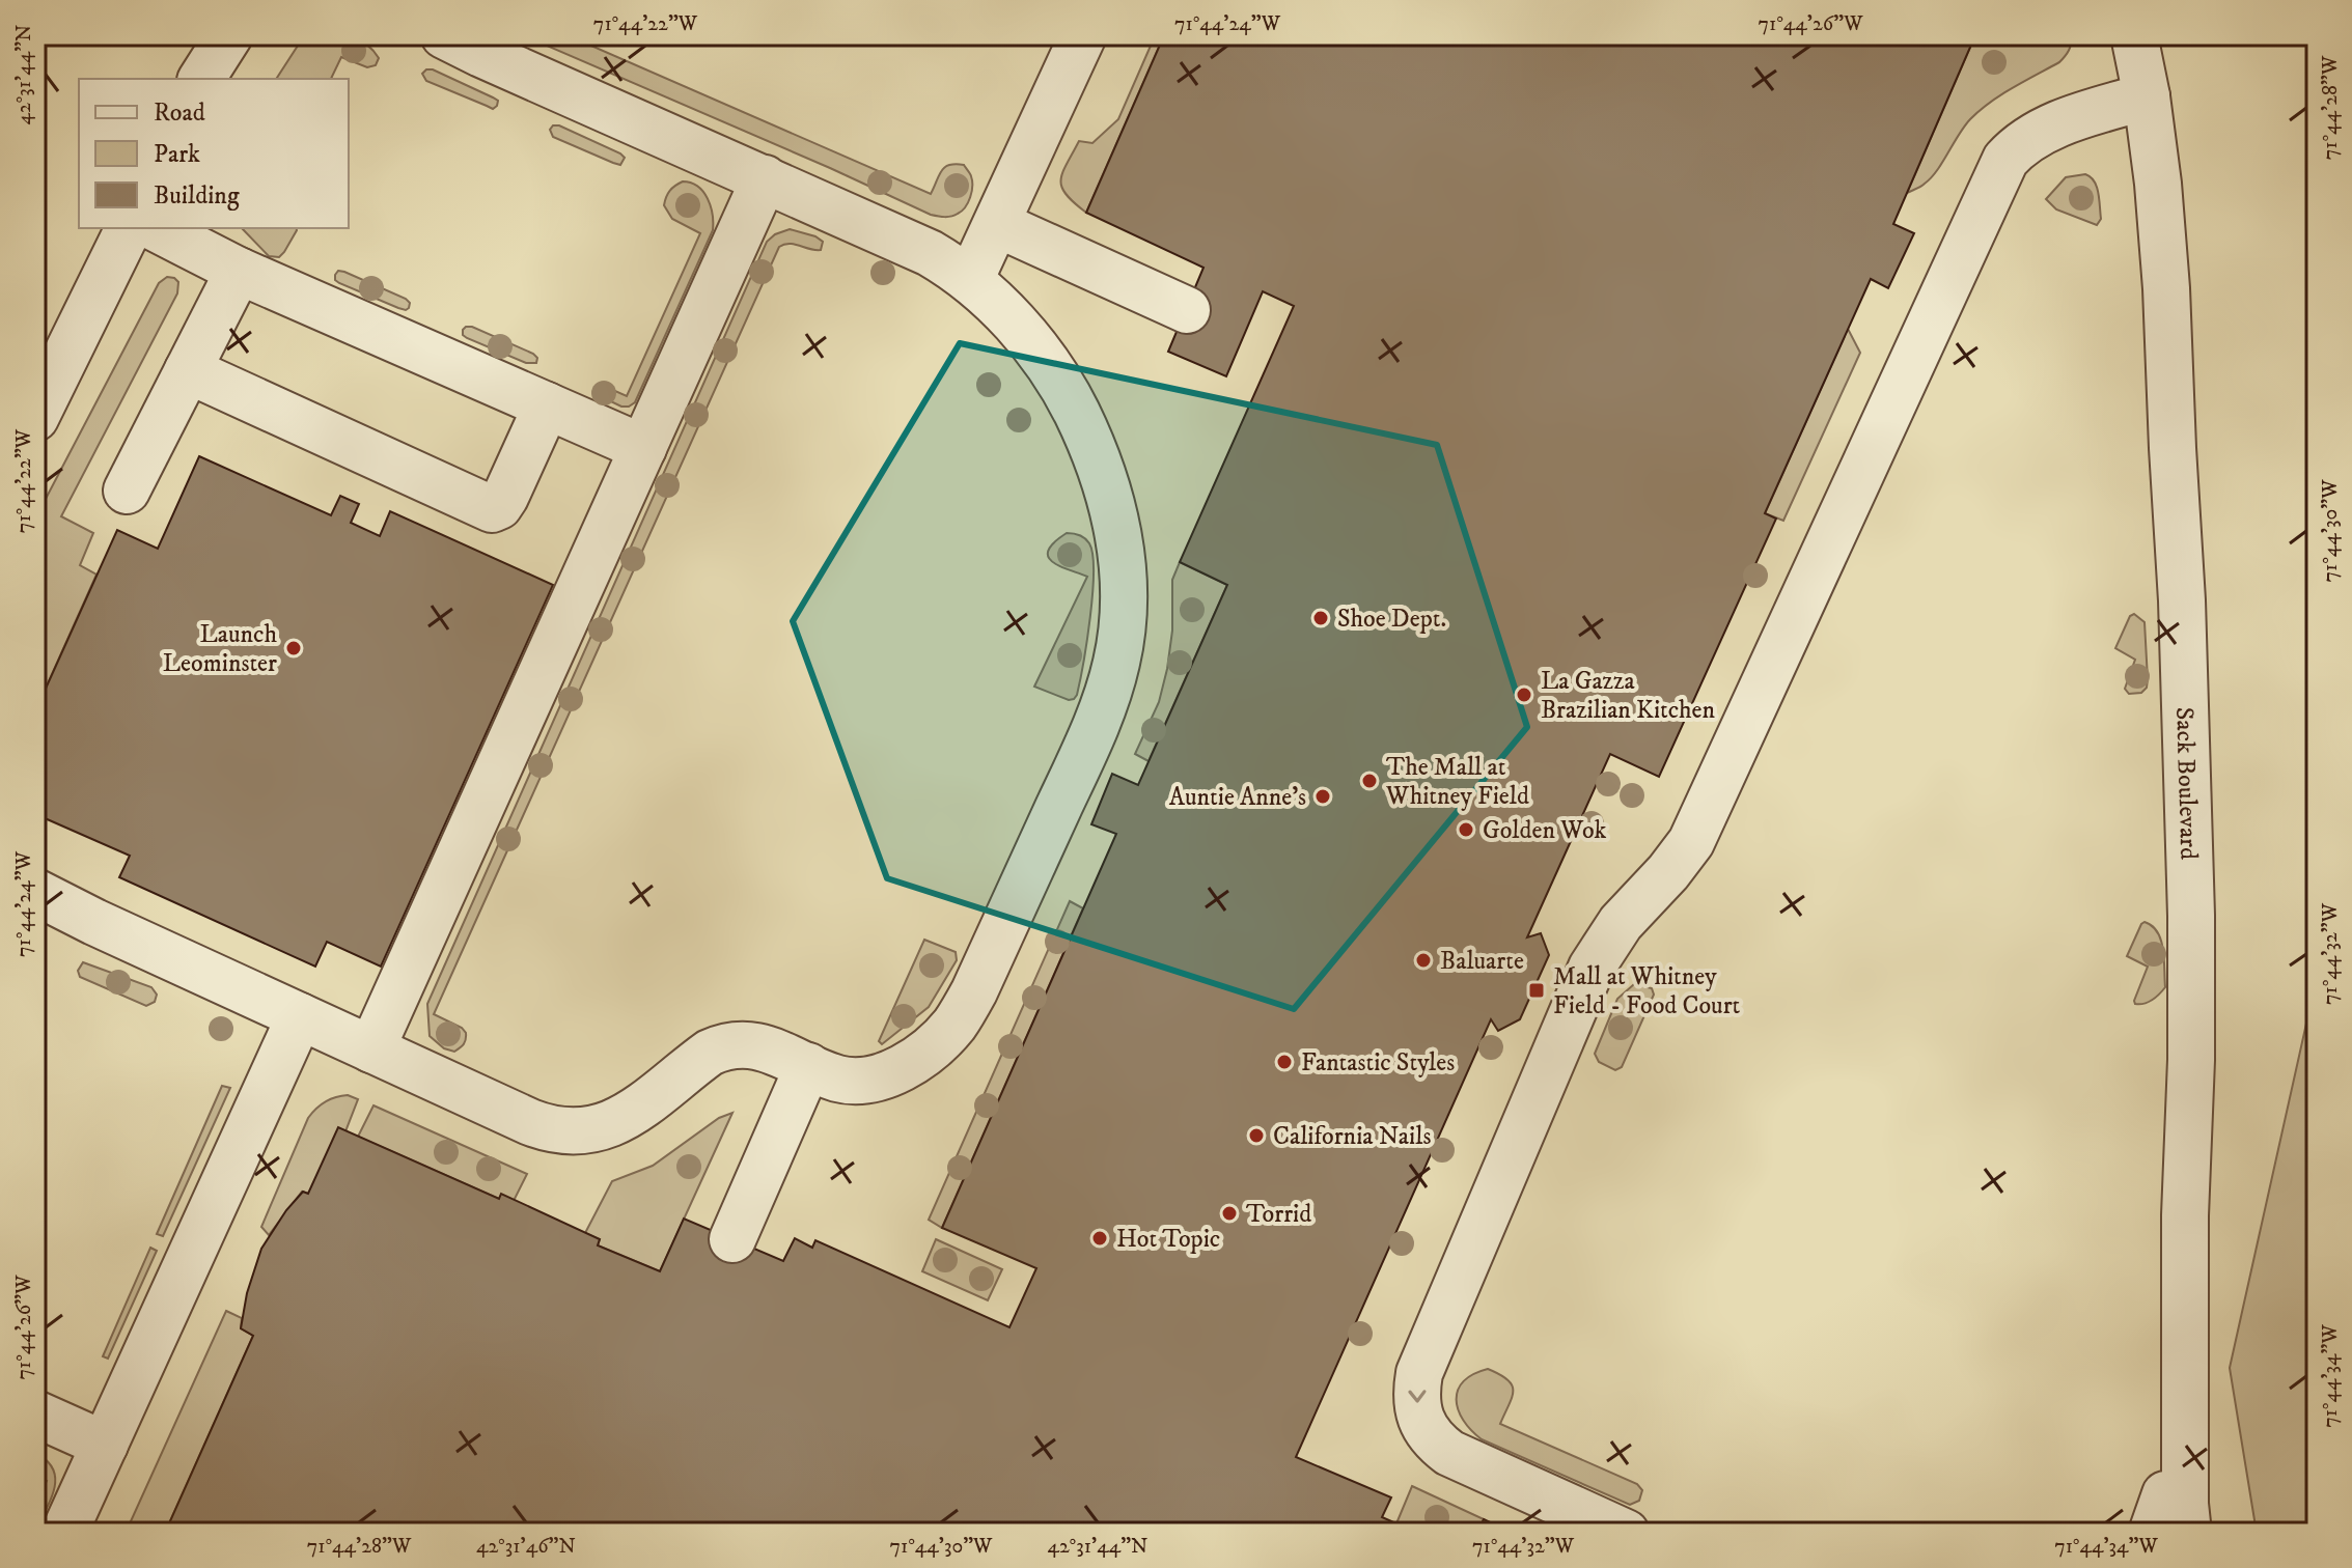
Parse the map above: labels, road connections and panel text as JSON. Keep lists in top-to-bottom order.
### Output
{
  "streets": {
    "street": ["Sack Boulevard"]
  },
  "places": {
    "other": [
      "Shoe Dept.",
      "Launch Leominster",
      "La Gazza Brazilian Kitchen",
      "The Mall at Whitney Field",
      "Auntie Anne's",
      "Golden Wok",
      "Baluarte",
      "Fantastic Styles",
      "California Nails",
      "Torrid",
      "Hot Topic"
    ],
    "transit": ["Mall at Whitney Field - Food Court"]
  },
  "legend": ["Road", "Park", "Building"],
  "coordinates": [
    "71°44'22\"W",
    "71°44'24\"W",
    "71°44'26\"W",
    "42°31'44\"N",
    "71°44'28\"W",
    "71°44'30\"W",
    "71°44'32\"W",
    "71°44'34\"W",
    "42°31'46\"N"
  ]
}
